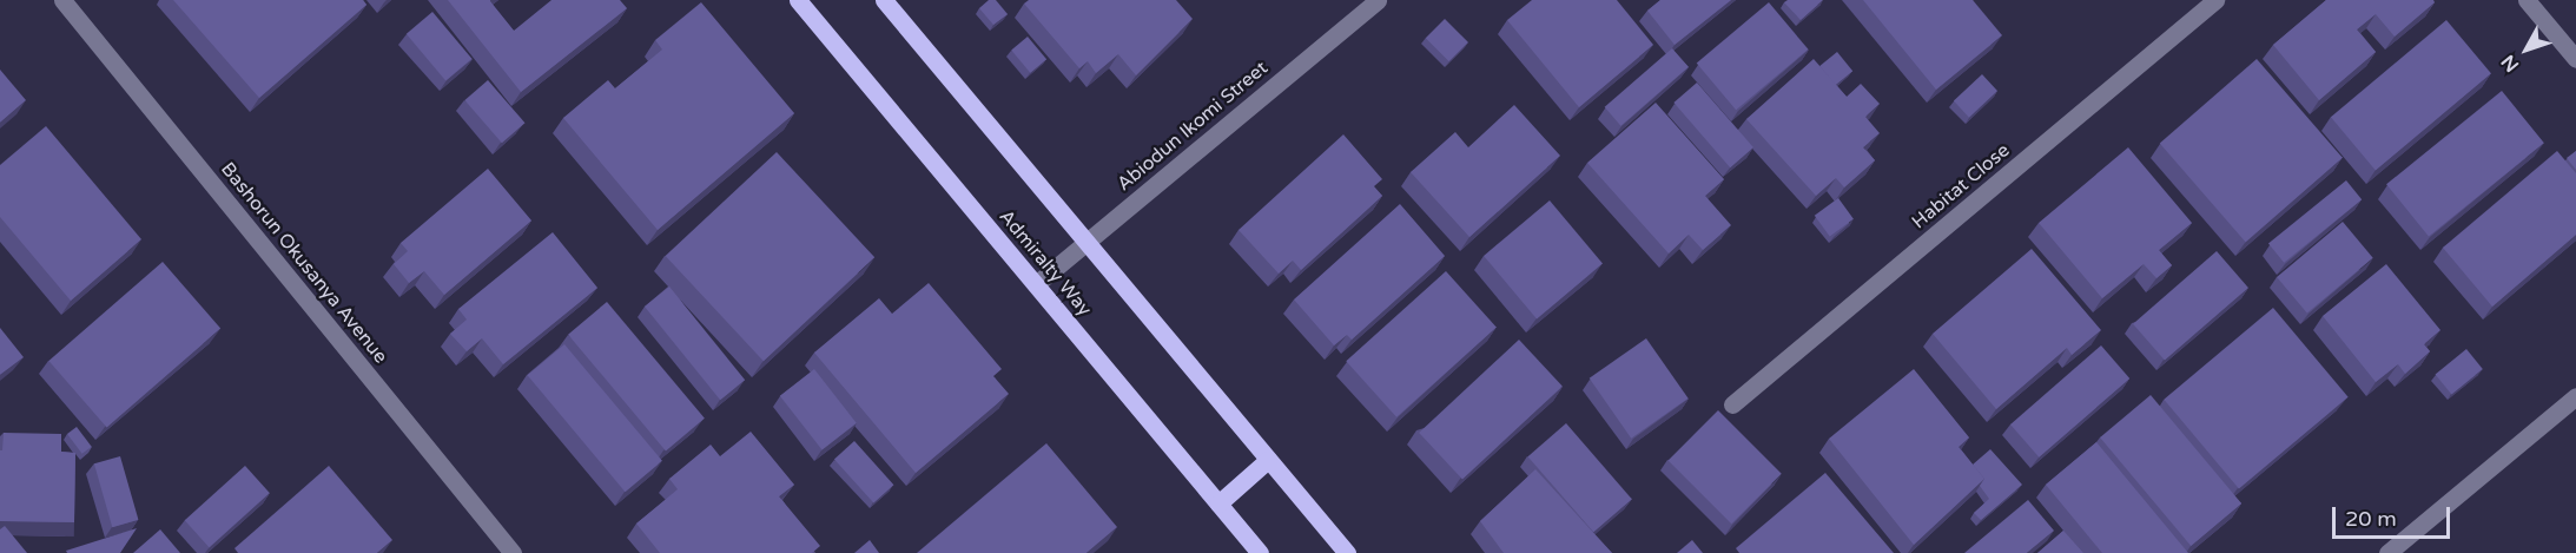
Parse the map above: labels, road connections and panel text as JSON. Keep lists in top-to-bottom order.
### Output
{
  "streets": {
    "main road": ["Admiralty Way"],
    "street": ["Abiodun Ikomi Street", "Habitat Close", "Bashorun Okusanya Avenue"]
  },
  "crossings": [
    ["Abiodun Ikomi Street", "Admiralty Way"]
  ],
  "scale_bar": "20 m",
  "north": "bottom left"
}
